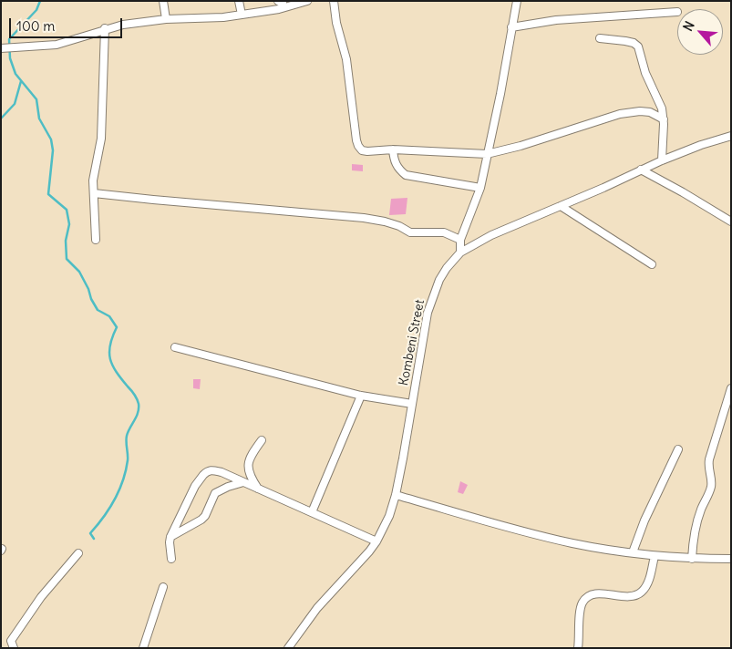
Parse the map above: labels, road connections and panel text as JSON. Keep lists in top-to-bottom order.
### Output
{
  "streets": {
    "street": ["Kombeni Street"]
  },
  "scale_bar": "100 m",
  "north": "top left"
}
